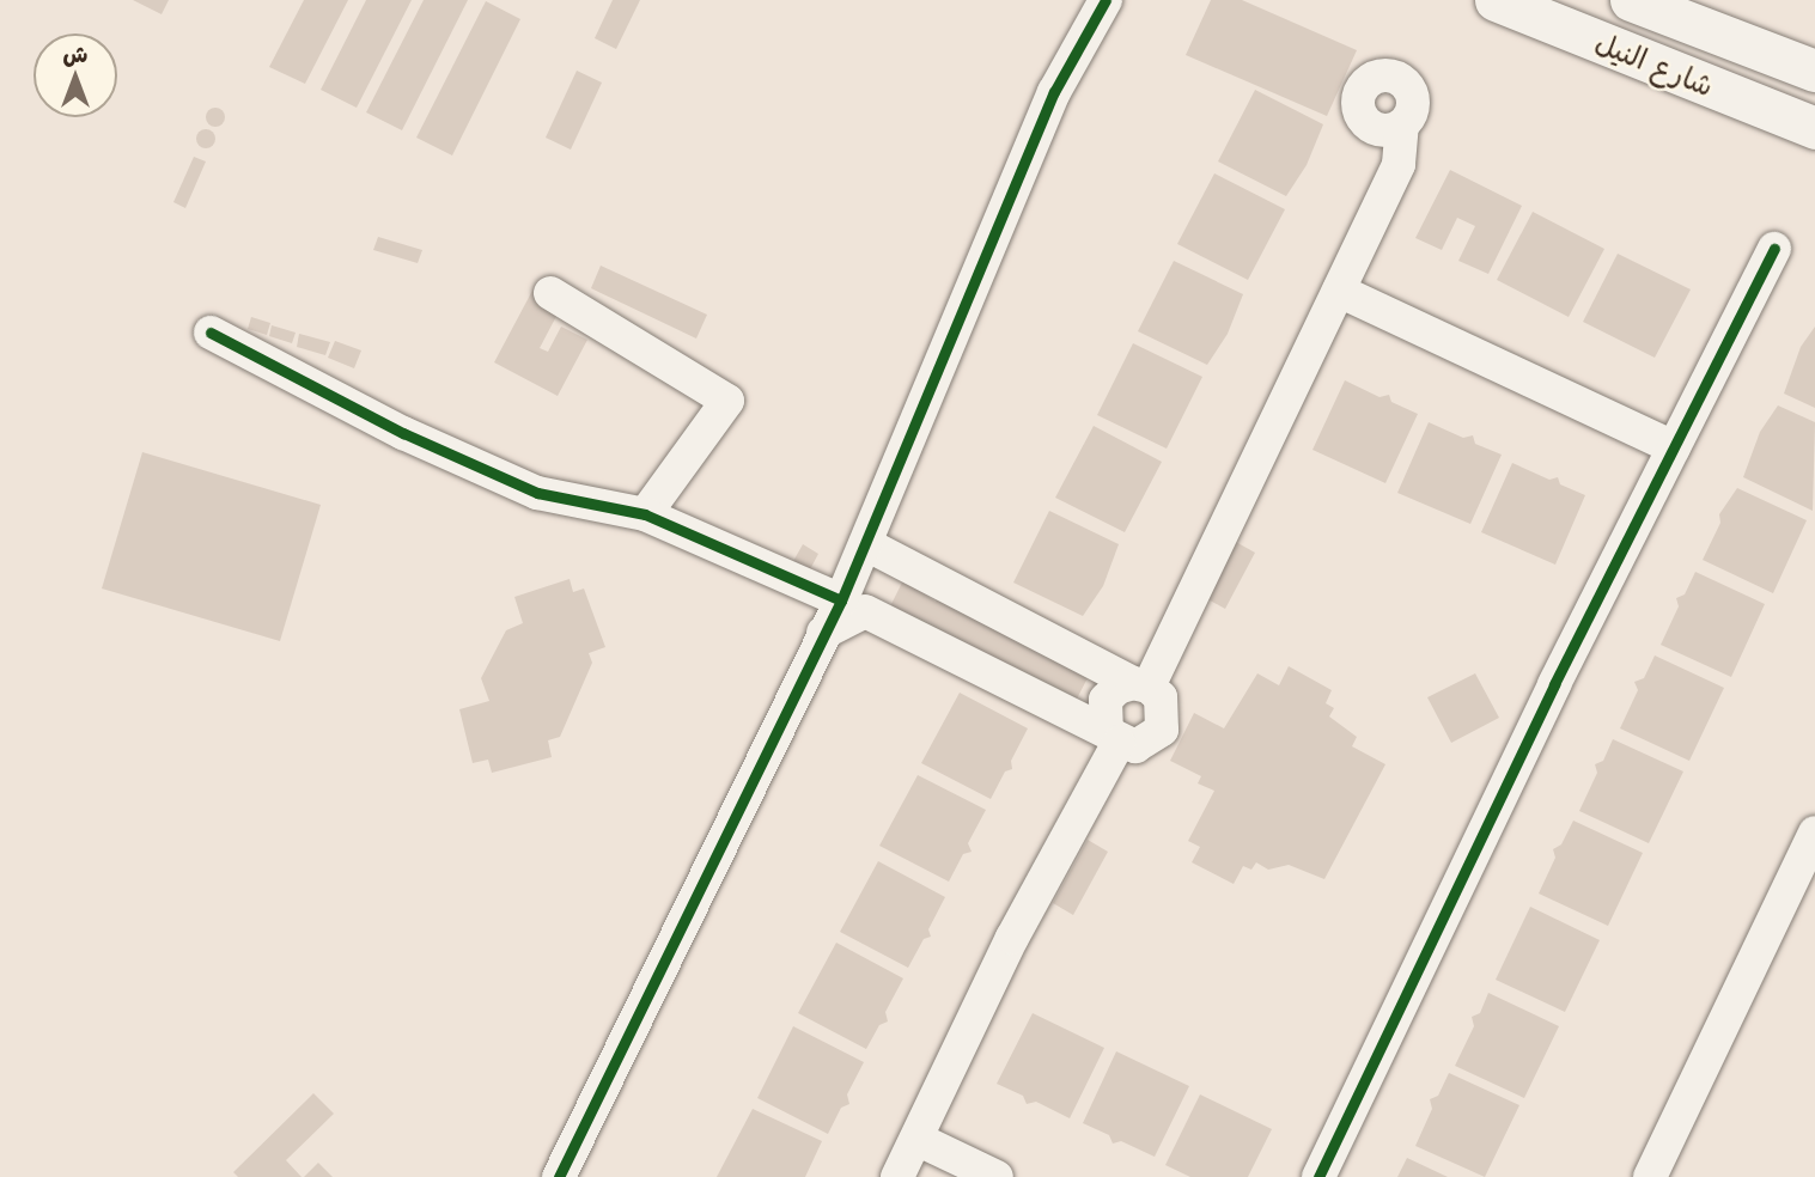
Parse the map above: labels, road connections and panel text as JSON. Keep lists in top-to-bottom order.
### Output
{
  "streets": {
    "main road": ["شارع النيل"]
  },
  "north": "top"
}
